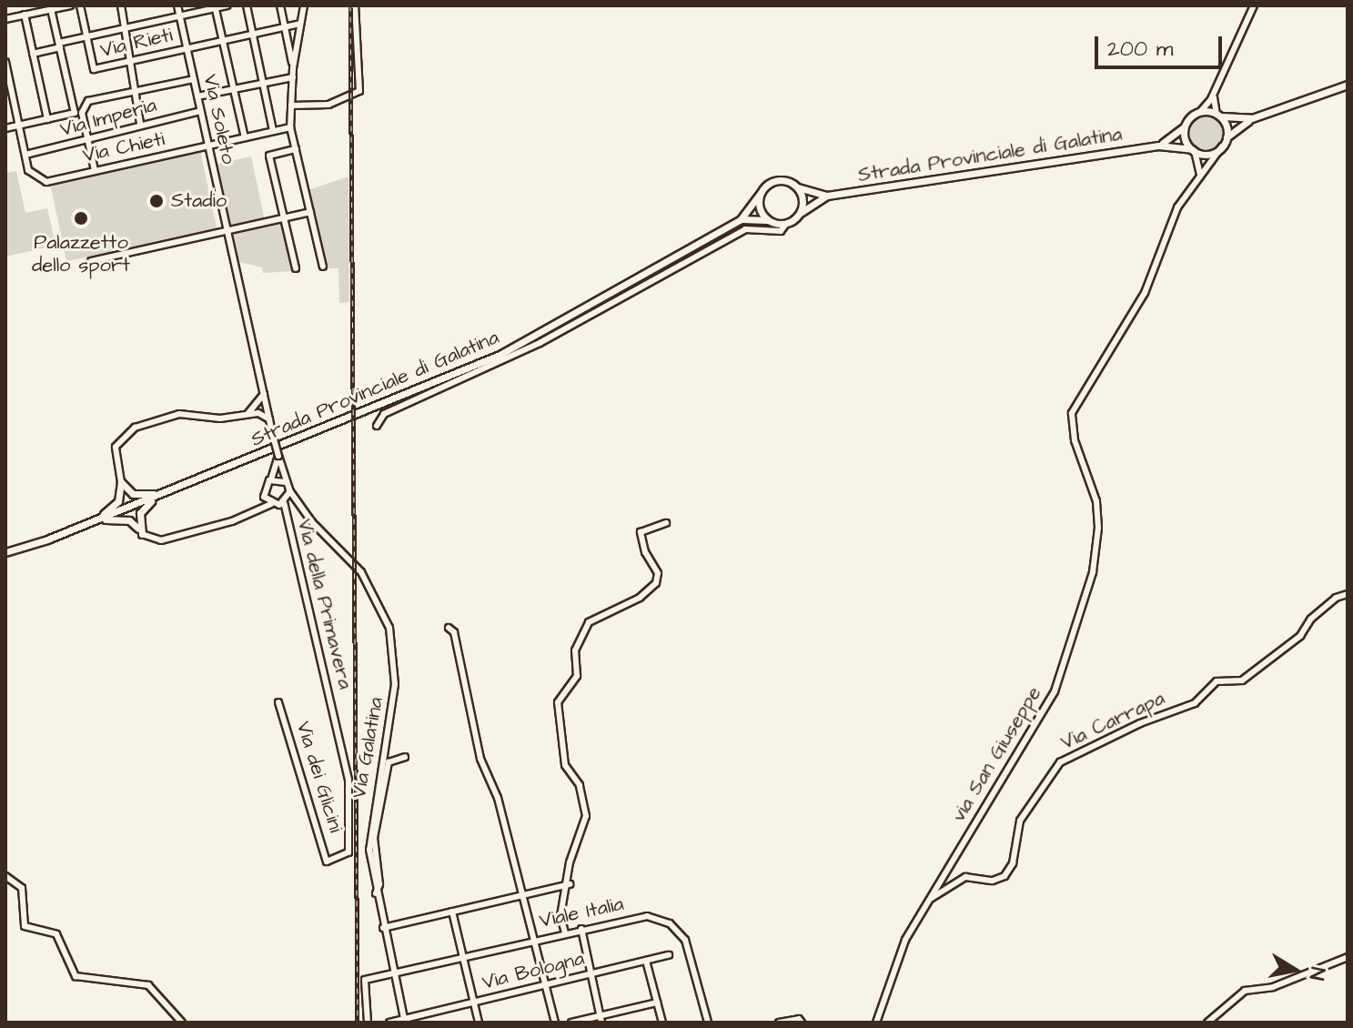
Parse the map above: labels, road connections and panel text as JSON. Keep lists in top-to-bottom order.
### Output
{
  "streets": {
    "main road": ["Strada Provinciale di Galatina"],
    "street": [
      "Via Rieti",
      "Via Imperia",
      "Via Soleto",
      "Via Chieti",
      "Via della Primavera",
      "Via Carrapa",
      "Via Galatina",
      "via San Giuseppe",
      "Via dei Glicini",
      "Viale Italia",
      "Via Bologna"
    ]
  },
  "crossings": [
    ["Via Rieti", "Via Soleto"],
    ["Via Imperia", "Via Soleto"],
    ["Via Imperia", "Via Chieti"],
    ["Via Soleto", "Via Chieti"],
    ["Strada Provinciale di Galatina", "via San Giuseppe"],
    ["Via della Primavera", "Via Galatina"],
    ["Via della Primavera", "Via dei Glicini"],
    ["Via Carrapa", "via San Giuseppe"],
    ["Via Galatina", "Viale Italia"],
    ["Via Galatina", "Via Bologna"]
  ],
  "places": ["Stadio", "Palazzetto dello sport"],
  "scale_bar": "200 m",
  "north": "right"
}
